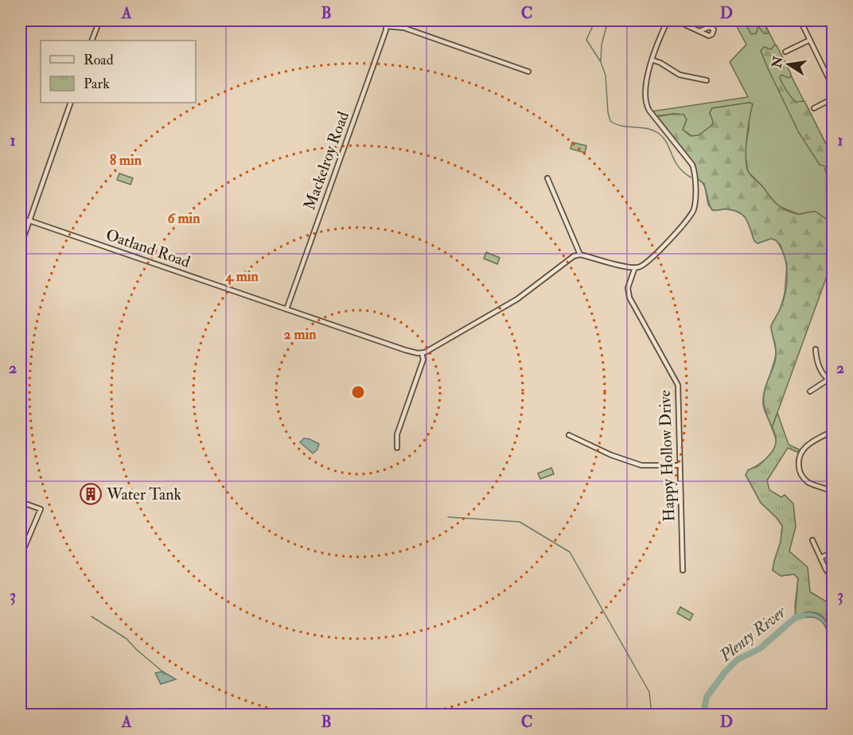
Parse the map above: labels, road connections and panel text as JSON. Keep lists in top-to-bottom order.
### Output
{
  "streets": {
    "street": ["Mackelroy Road", "Oatland Road", "Happy Hollow Drive"]
  },
  "crossings": [
    ["Mackelroy Road", "Oatland Road"]
  ],
  "water": ["Plenty River"],
  "places": {
    "building": ["Water Tank"]
  },
  "legend": ["Road", "Park"],
  "north": "left",
  "grid": {
    "columns": [
      "A",
      "B",
      "C",
      "D"
    ],
    "rows": ["1", "2", "3"]
  },
  "rings": [
    "8 min",
    "6 min",
    "4 min",
    "2 min"
  ]
}
